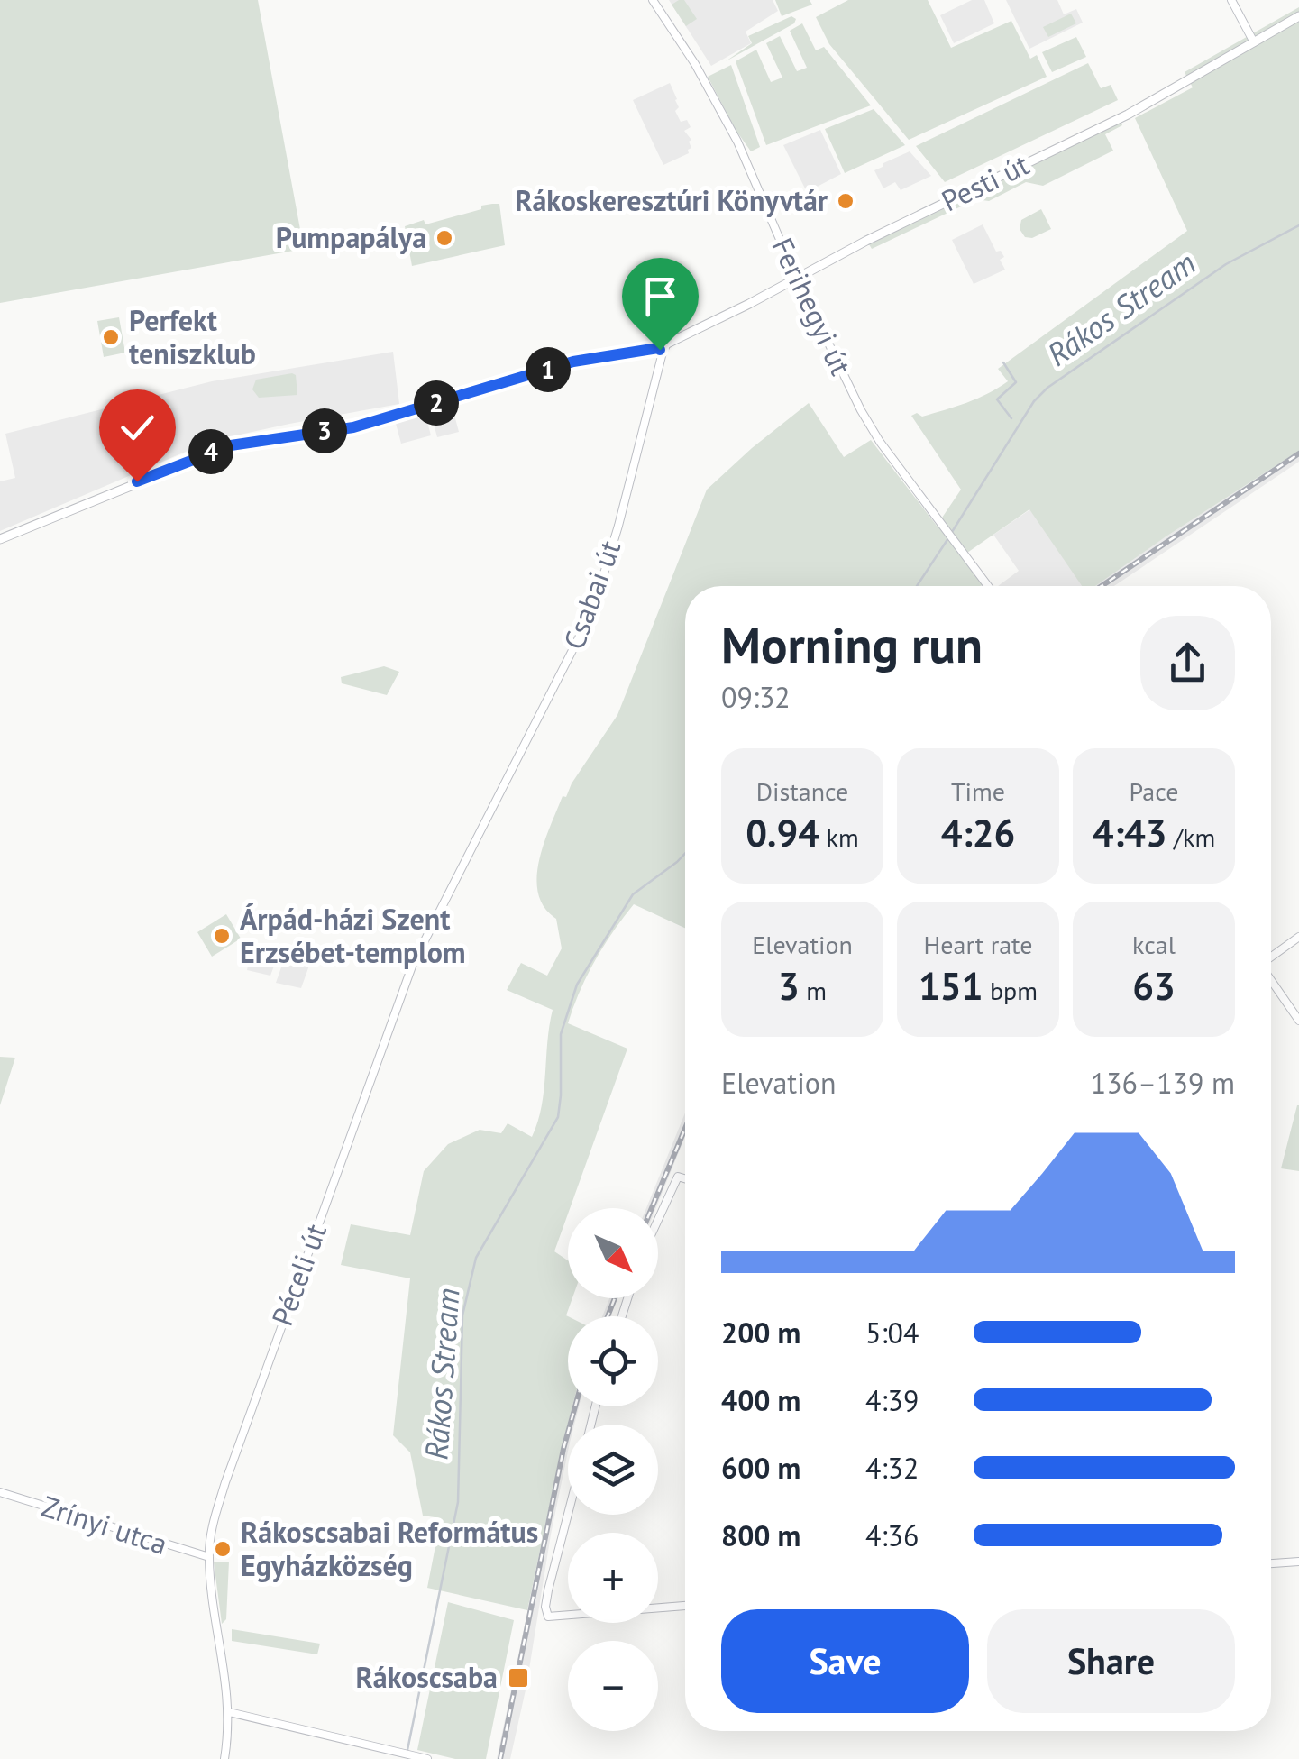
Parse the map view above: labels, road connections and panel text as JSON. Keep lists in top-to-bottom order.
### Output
{
  "streets": {
    "main road": [
      "Pesti út",
      "Ferihegyi út",
      "Csabai út",
      "Péceli út",
      "Zrínyi utca"
    ]
  },
  "crossings": [
    ["Pesti út", "Ferihegyi út"],
    ["Pesti út", "Csabai út"],
    ["Csabai út", "Péceli út"],
    ["Péceli út", "Zrínyi utca"]
  ],
  "water": ["Rákos Stream"],
  "places": {
    "other": [
      "Rákoskeresztúri Könyvtár",
      "Pumpapálya",
      "Perfekt teniszklub",
      "Árpád-házi Szent Erzsébet-templom",
      "Rákoscsabai Református Egyházközség"
    ],
    "transit": ["Rákoscsaba"]
  },
  "north": "bottom right",
  "page": {
    "pins": [
      "1",
      "2",
      "3",
      "4"
    ],
    "heading": ["Morning run", "09:32"],
    "stats": [
      ["Distance", "0.94 km"],
      ["Time", "4:26"],
      ["Pace", "4:43 /km"],
      ["Elevation", "3 m"],
      ["Heart rate", "151 bpm"],
      ["kcal", "63"]
    ],
    "chart": ["Elevation", "136–139 m"],
    "map_buttons": ["+", "−"],
    "list": [
      {
        "name": "200 m",
        "note": "5:04"
      },
      {
        "name": "400 m",
        "note": "4:39"
      },
      {
        "name": "600 m",
        "note": "4:32"
      },
      {
        "name": "800 m",
        "note": "4:36"
      }
    ],
    "buttons": ["Save", "Share"]
  }
}
